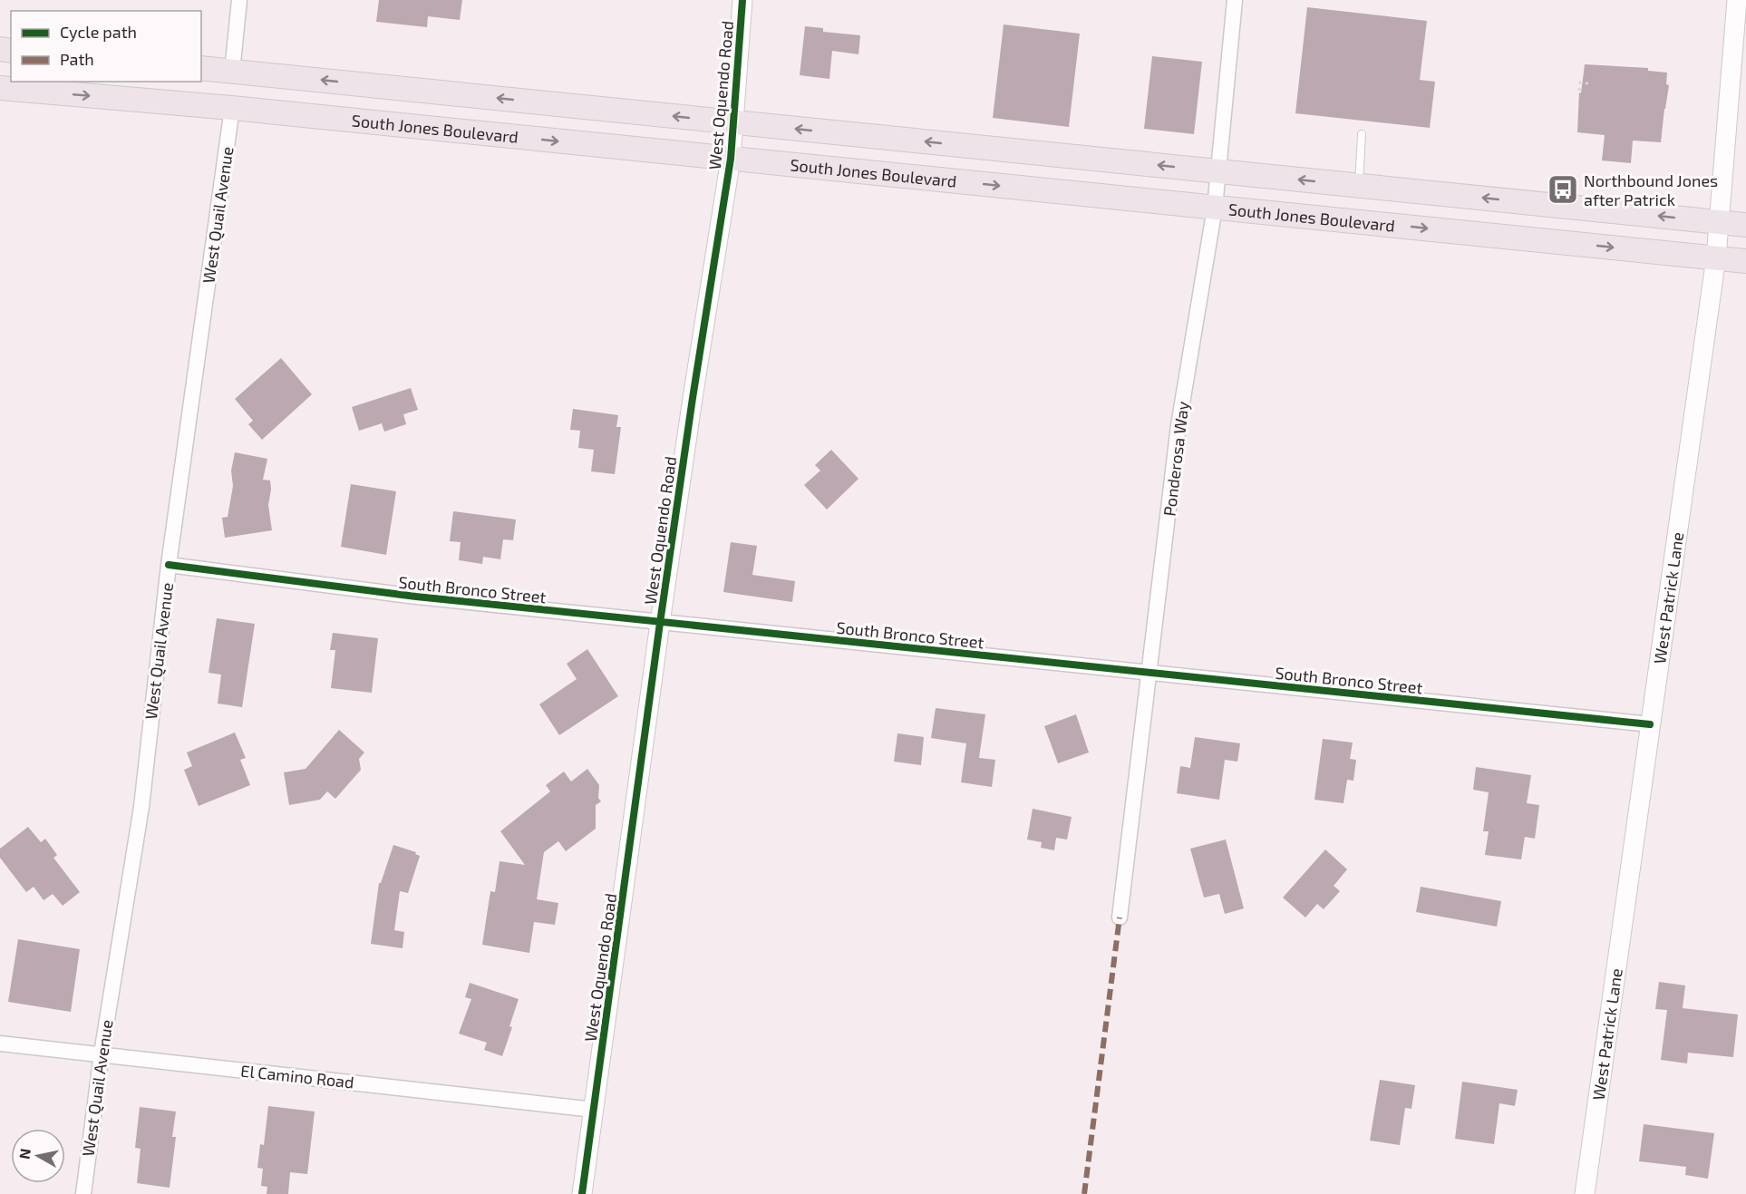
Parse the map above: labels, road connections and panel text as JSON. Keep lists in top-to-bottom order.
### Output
{
  "streets": {
    "main road": ["South Jones Boulevard"],
    "street": [
      "West Oquendo Road",
      "West Quail Avenue",
      "Ponderosa Way",
      "South Bronco Street",
      "West Patrick Lane",
      "El Camino Road"
    ]
  },
  "crossings": [
    ["West Oquendo Road", "South Jones Boulevard"],
    ["West Oquendo Road", "South Bronco Street"],
    ["West Oquendo Road", "El Camino Road"],
    ["South Jones Boulevard", "West Quail Avenue"],
    ["South Jones Boulevard", "Ponderosa Way"],
    ["South Jones Boulevard", "West Patrick Lane"],
    ["West Quail Avenue", "South Bronco Street"],
    ["West Quail Avenue", "El Camino Road"],
    ["Ponderosa Way", "South Bronco Street"],
    ["South Bronco Street", "West Patrick Lane"]
  ],
  "places": {
    "bus stop": ["Northbound Jones after Patrick"]
  },
  "legend": ["Cycle path", "Path"],
  "north": "left"
}
